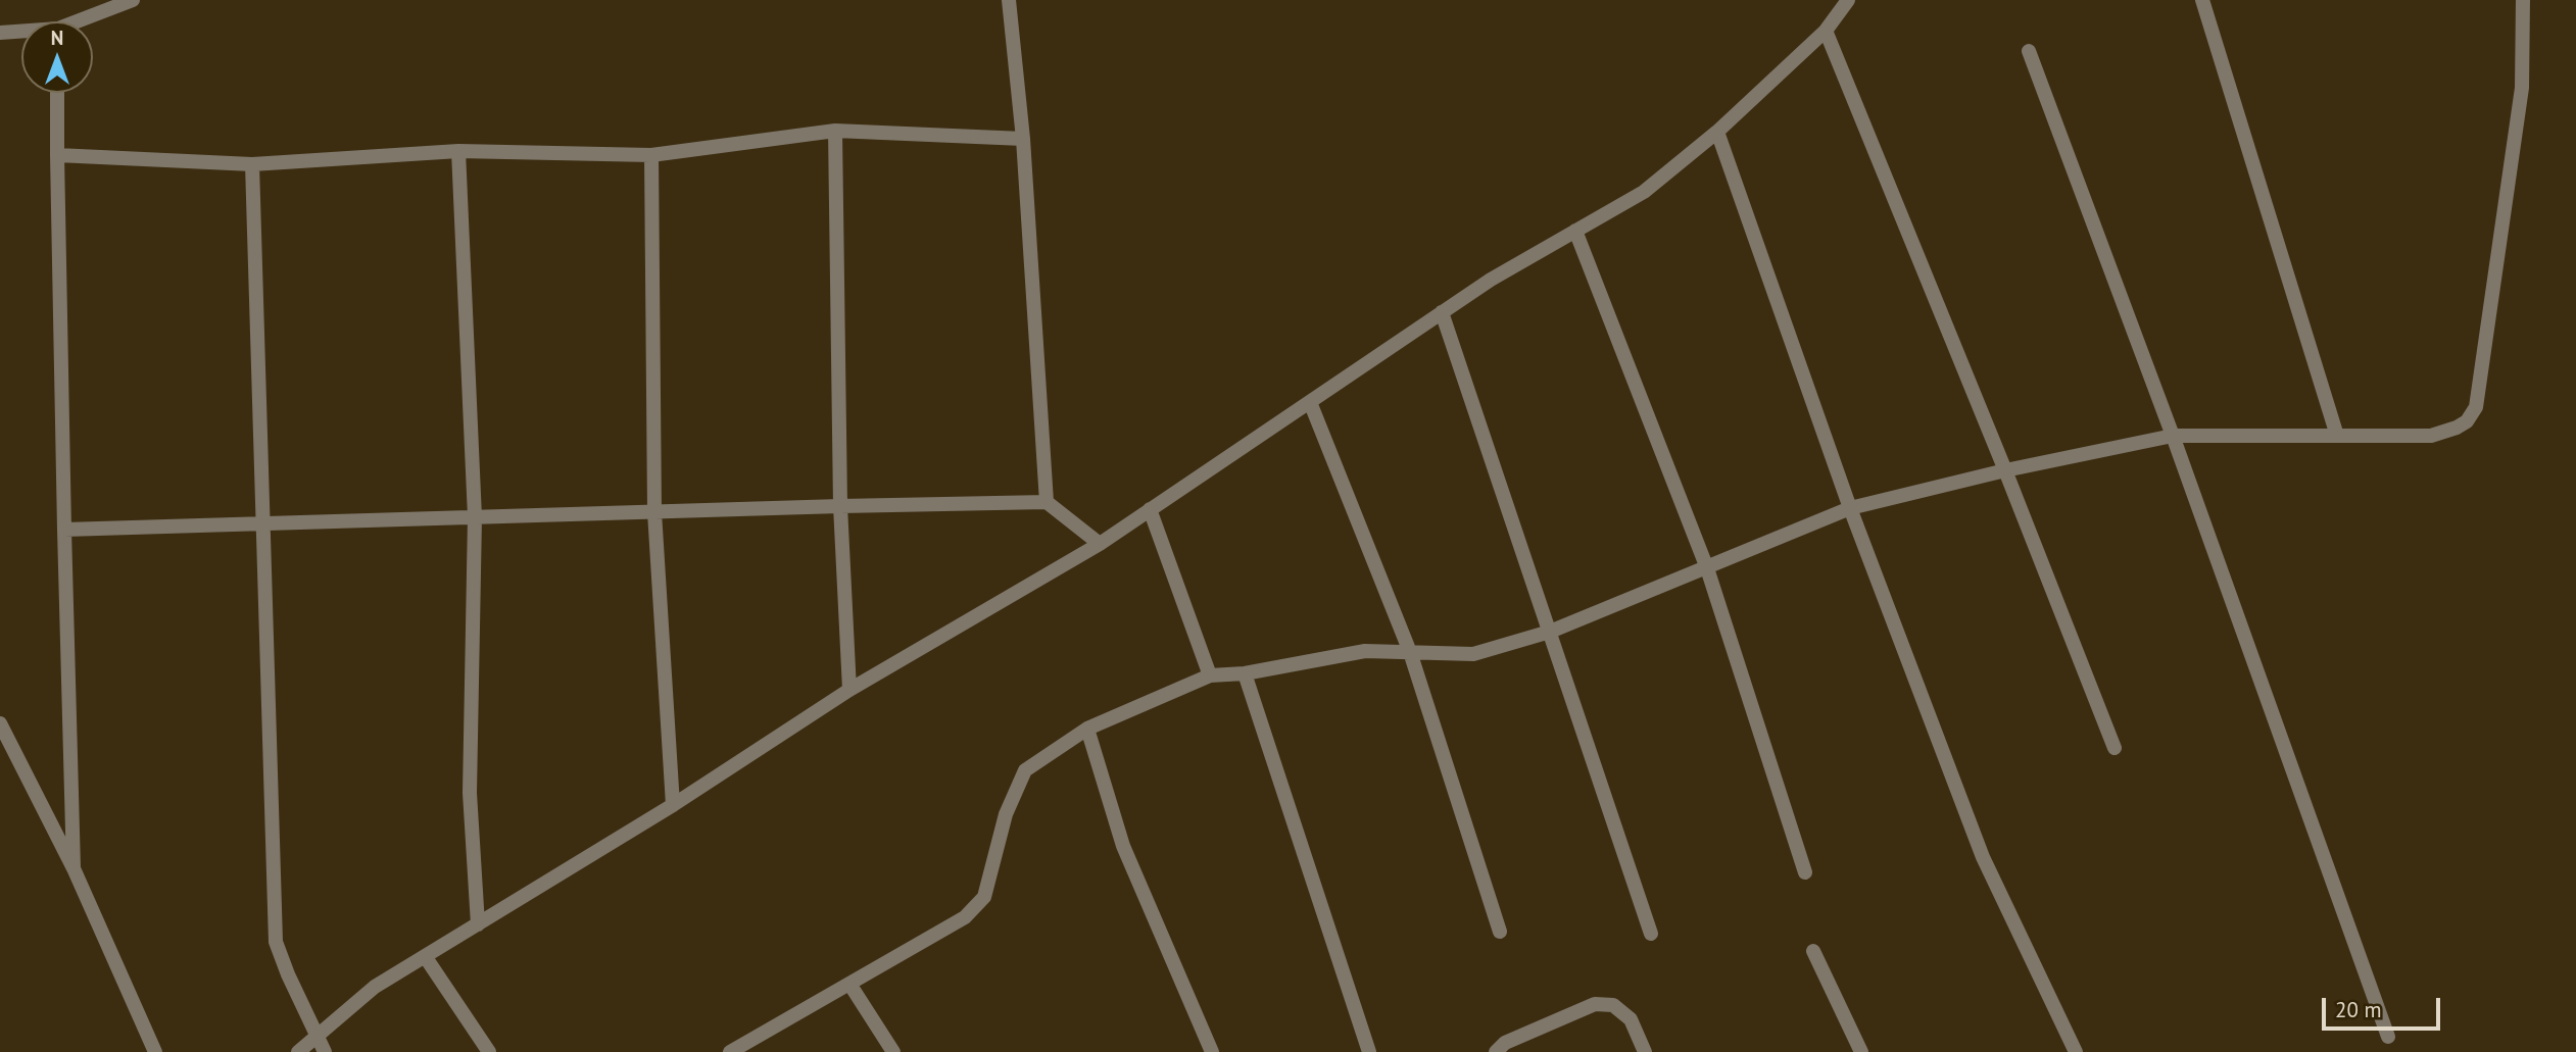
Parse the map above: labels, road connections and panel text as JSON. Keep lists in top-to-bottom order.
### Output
{
  "scale_bar": "20 m",
  "north": "top"
}
